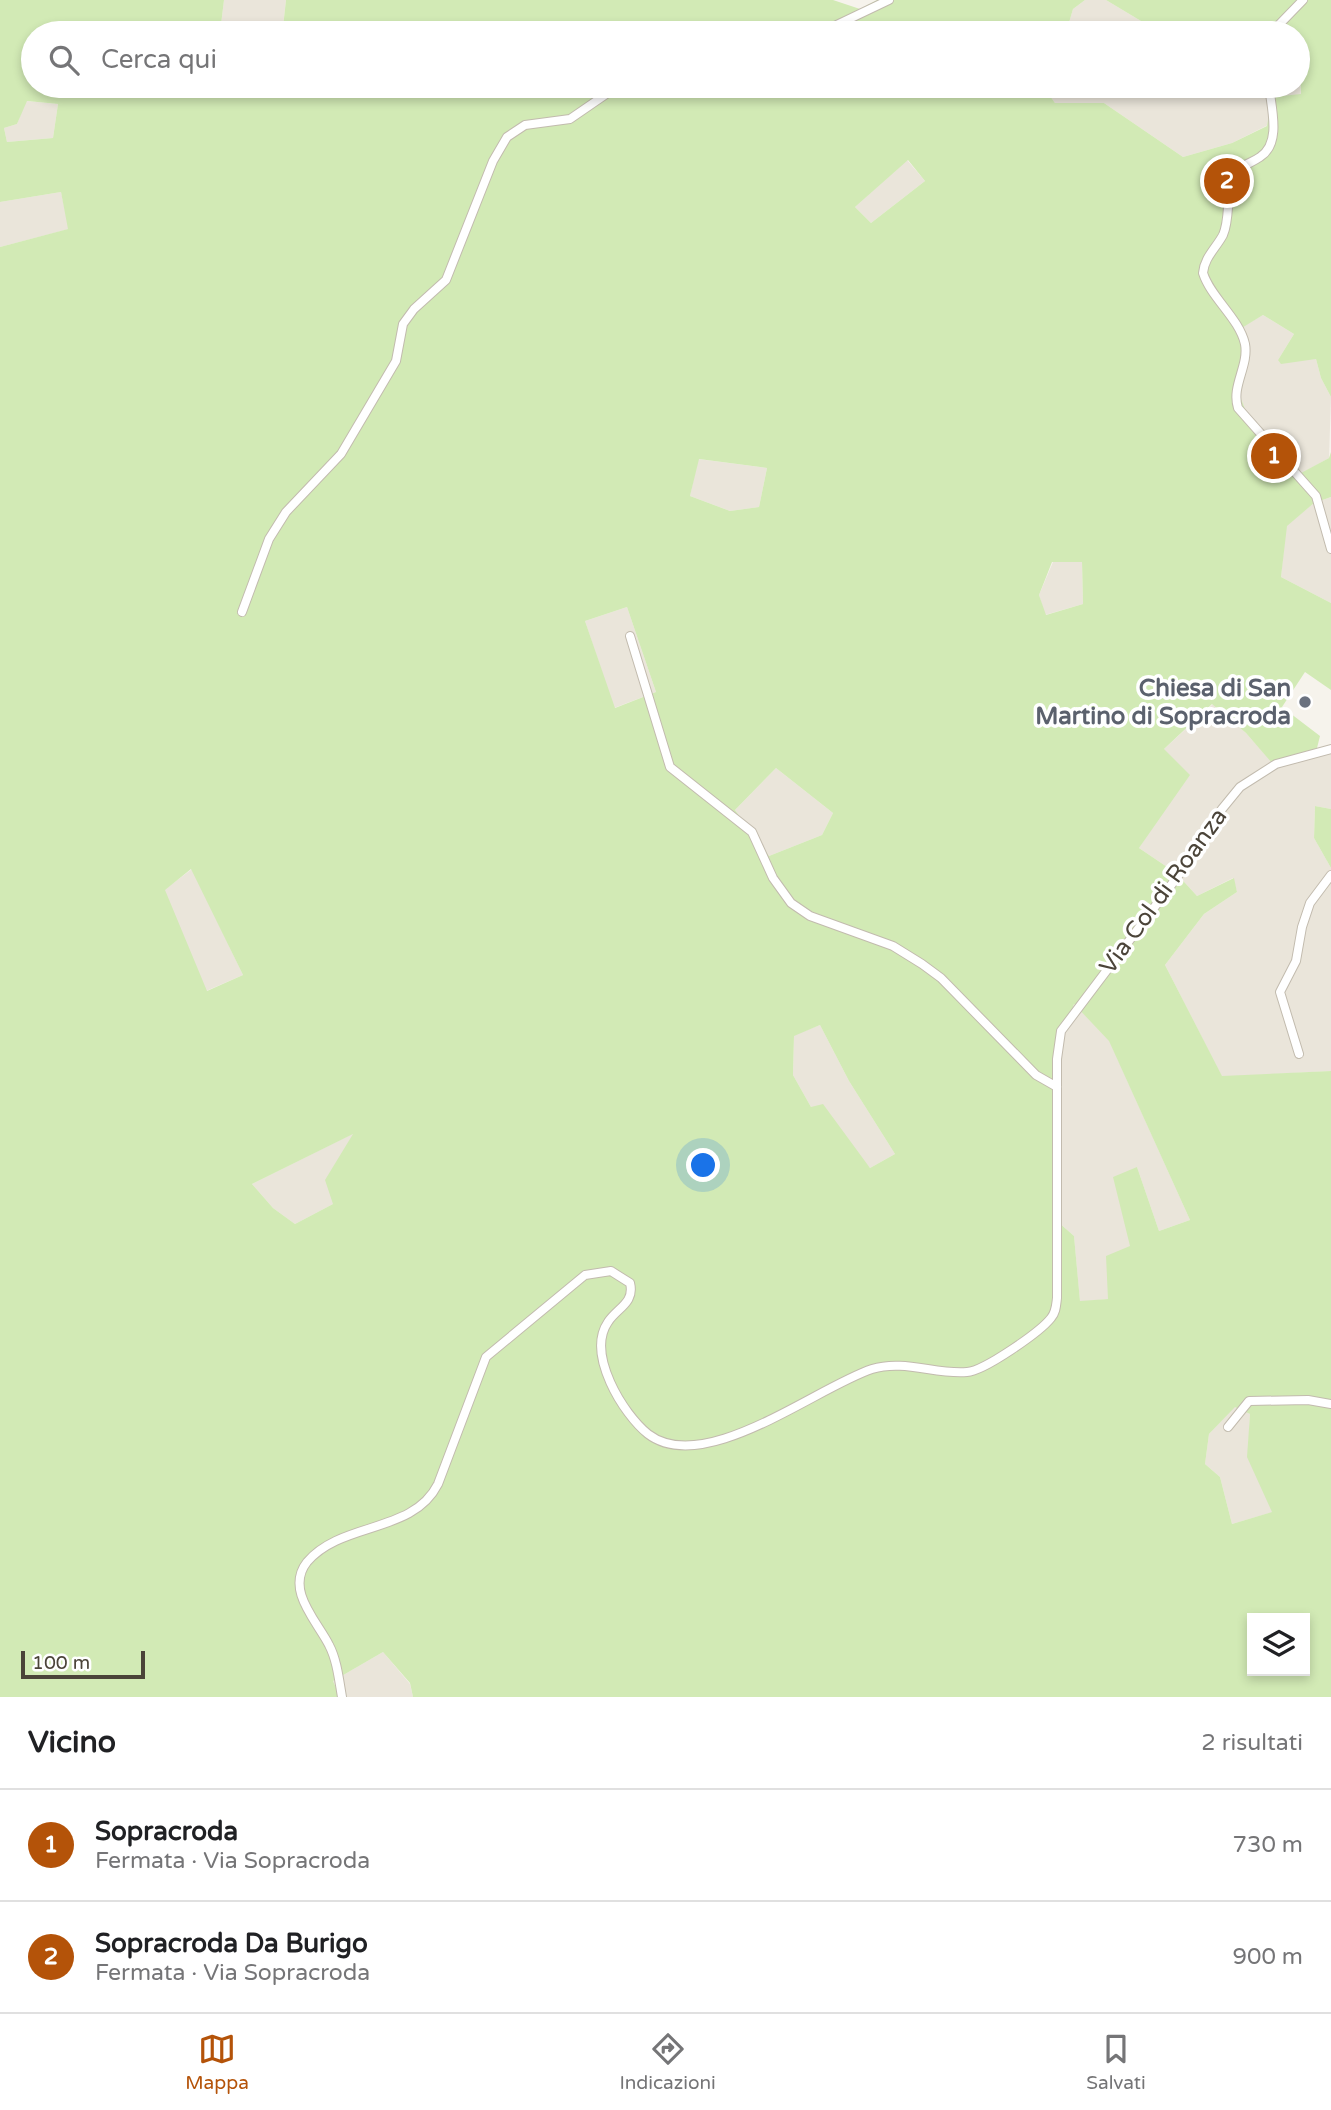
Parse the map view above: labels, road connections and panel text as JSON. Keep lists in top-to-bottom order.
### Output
{
  "streets": {
    "street": ["Via Col di Roanza"]
  },
  "places": ["Chiesa di San Martino di Sopracroda"],
  "scale_bar": "100 m",
  "page": {
    "search": "Cerca qui",
    "pins": ["2", "1"],
    "scale": "100 m",
    "heading": ["Vicino", "2 risultati"],
    "list": [
      {
        "mark": "1",
        "name": "Sopracroda",
        "note": "Fermata · Via Sopracroda",
        "value": "730 m"
      },
      {
        "mark": "2",
        "name": "Sopracroda Da Burigo",
        "note": "Fermata · Via Sopracroda",
        "value": "900 m"
      }
    ],
    "nav": ["Mappa", "Indicazioni", "Salvati"]
  }
}
